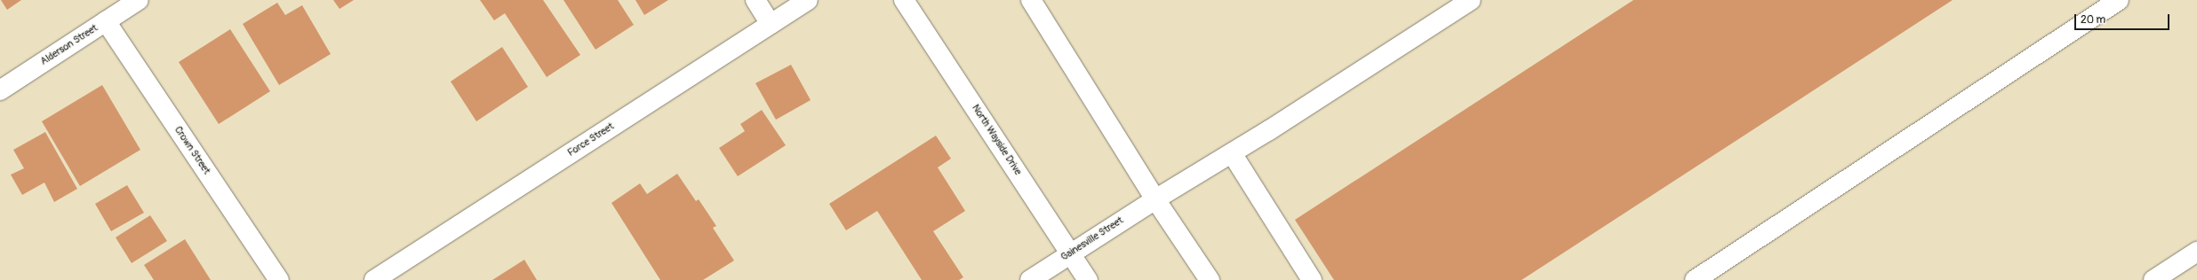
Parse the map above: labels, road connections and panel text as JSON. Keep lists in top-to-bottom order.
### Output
{
  "streets": {
    "street": [
      "Alderson Street",
      "Force Street",
      "North Wayside Drive",
      "Crown Street",
      "Gainesville Street"
    ]
  },
  "crossings": [
    ["Alderson Street", "Crown Street"],
    ["North Wayside Drive", "Gainesville Street"]
  ],
  "scale_bar": "20 m"
}
